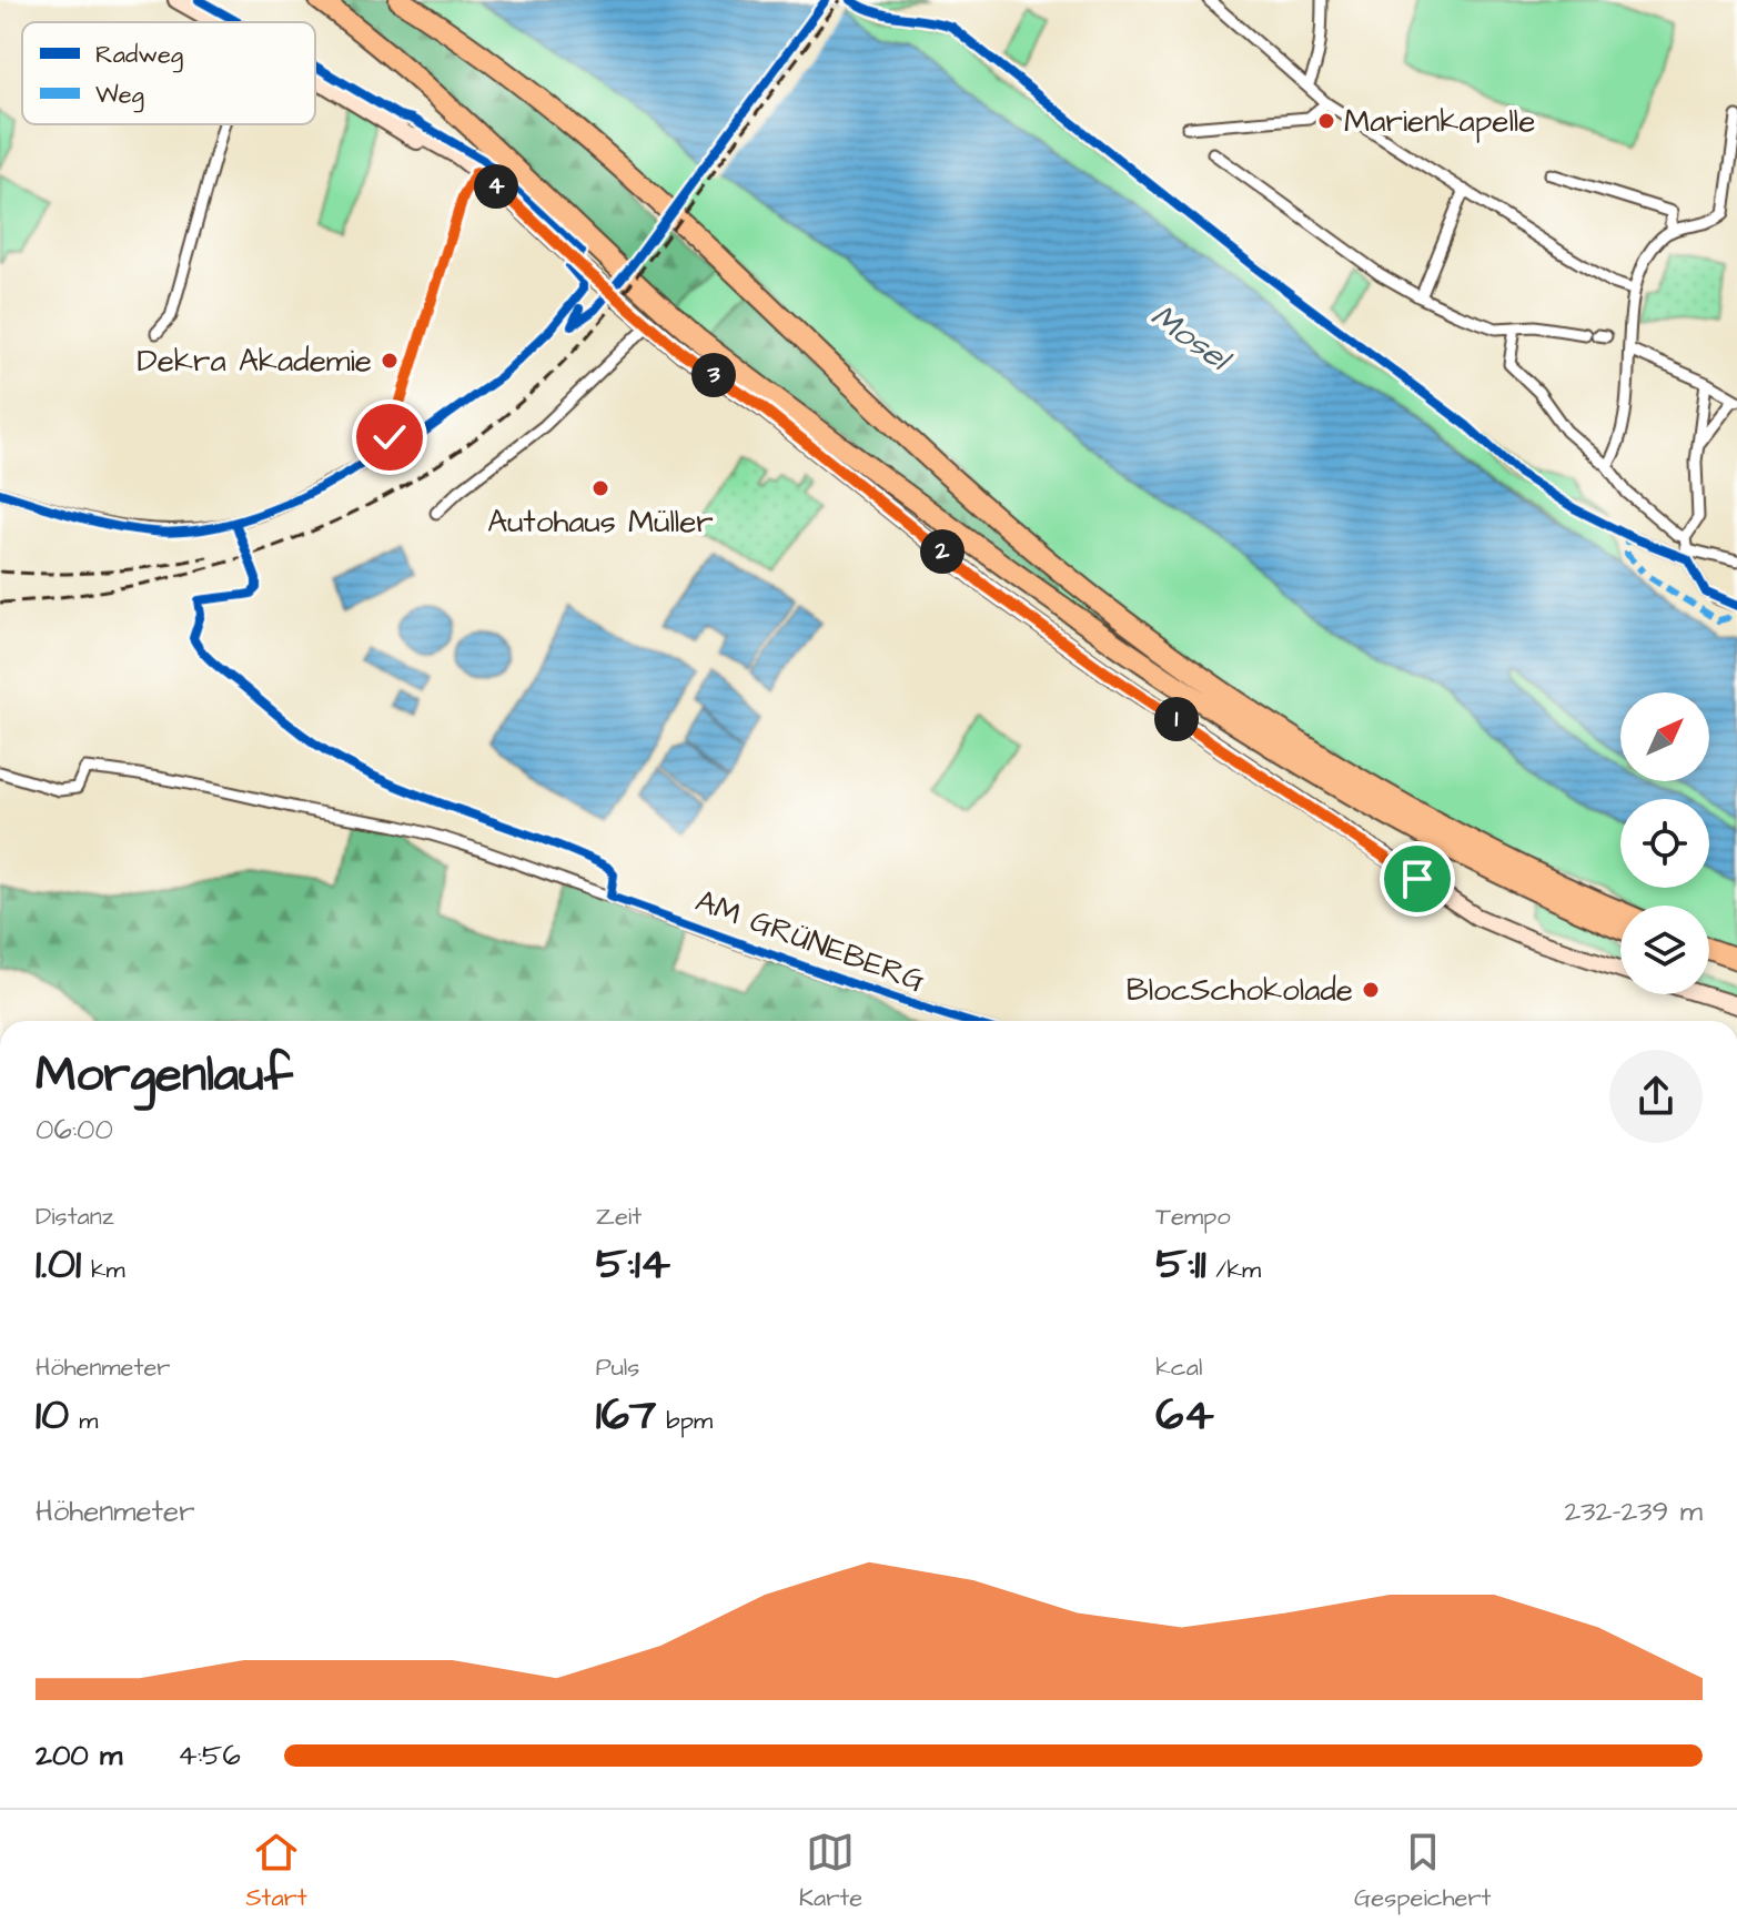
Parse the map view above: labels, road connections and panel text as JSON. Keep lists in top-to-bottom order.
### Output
{
  "streets": {
    "street": ["AM GRÜNEBERG"]
  },
  "water": ["Mosel"],
  "places": [
    "Marienkapelle",
    "Dekra Akademie",
    "Autohaus Müller",
    "BlocSchokolade"
  ],
  "legend": ["Radweg", "Weg"],
  "north": "top right",
  "page": {
    "pins": [
      "4",
      "3",
      "2",
      "1"
    ],
    "heading": ["Morgenlauf", "06:00"],
    "stats": [
      ["Distanz", "1.01 km"],
      ["Zeit", "5:14"],
      ["Tempo", "5:11 /km"],
      ["Höhenmeter", "10 m"],
      ["Puls", "167 bpm"],
      ["kcal", "64"]
    ],
    "chart": ["Höhenmeter", "232–239 m"],
    "list": [
      {
        "name": "200 m",
        "note": "4:56"
      }
    ],
    "tabs": ["Start", "Karte", "Gespeichert"]
  }
}
